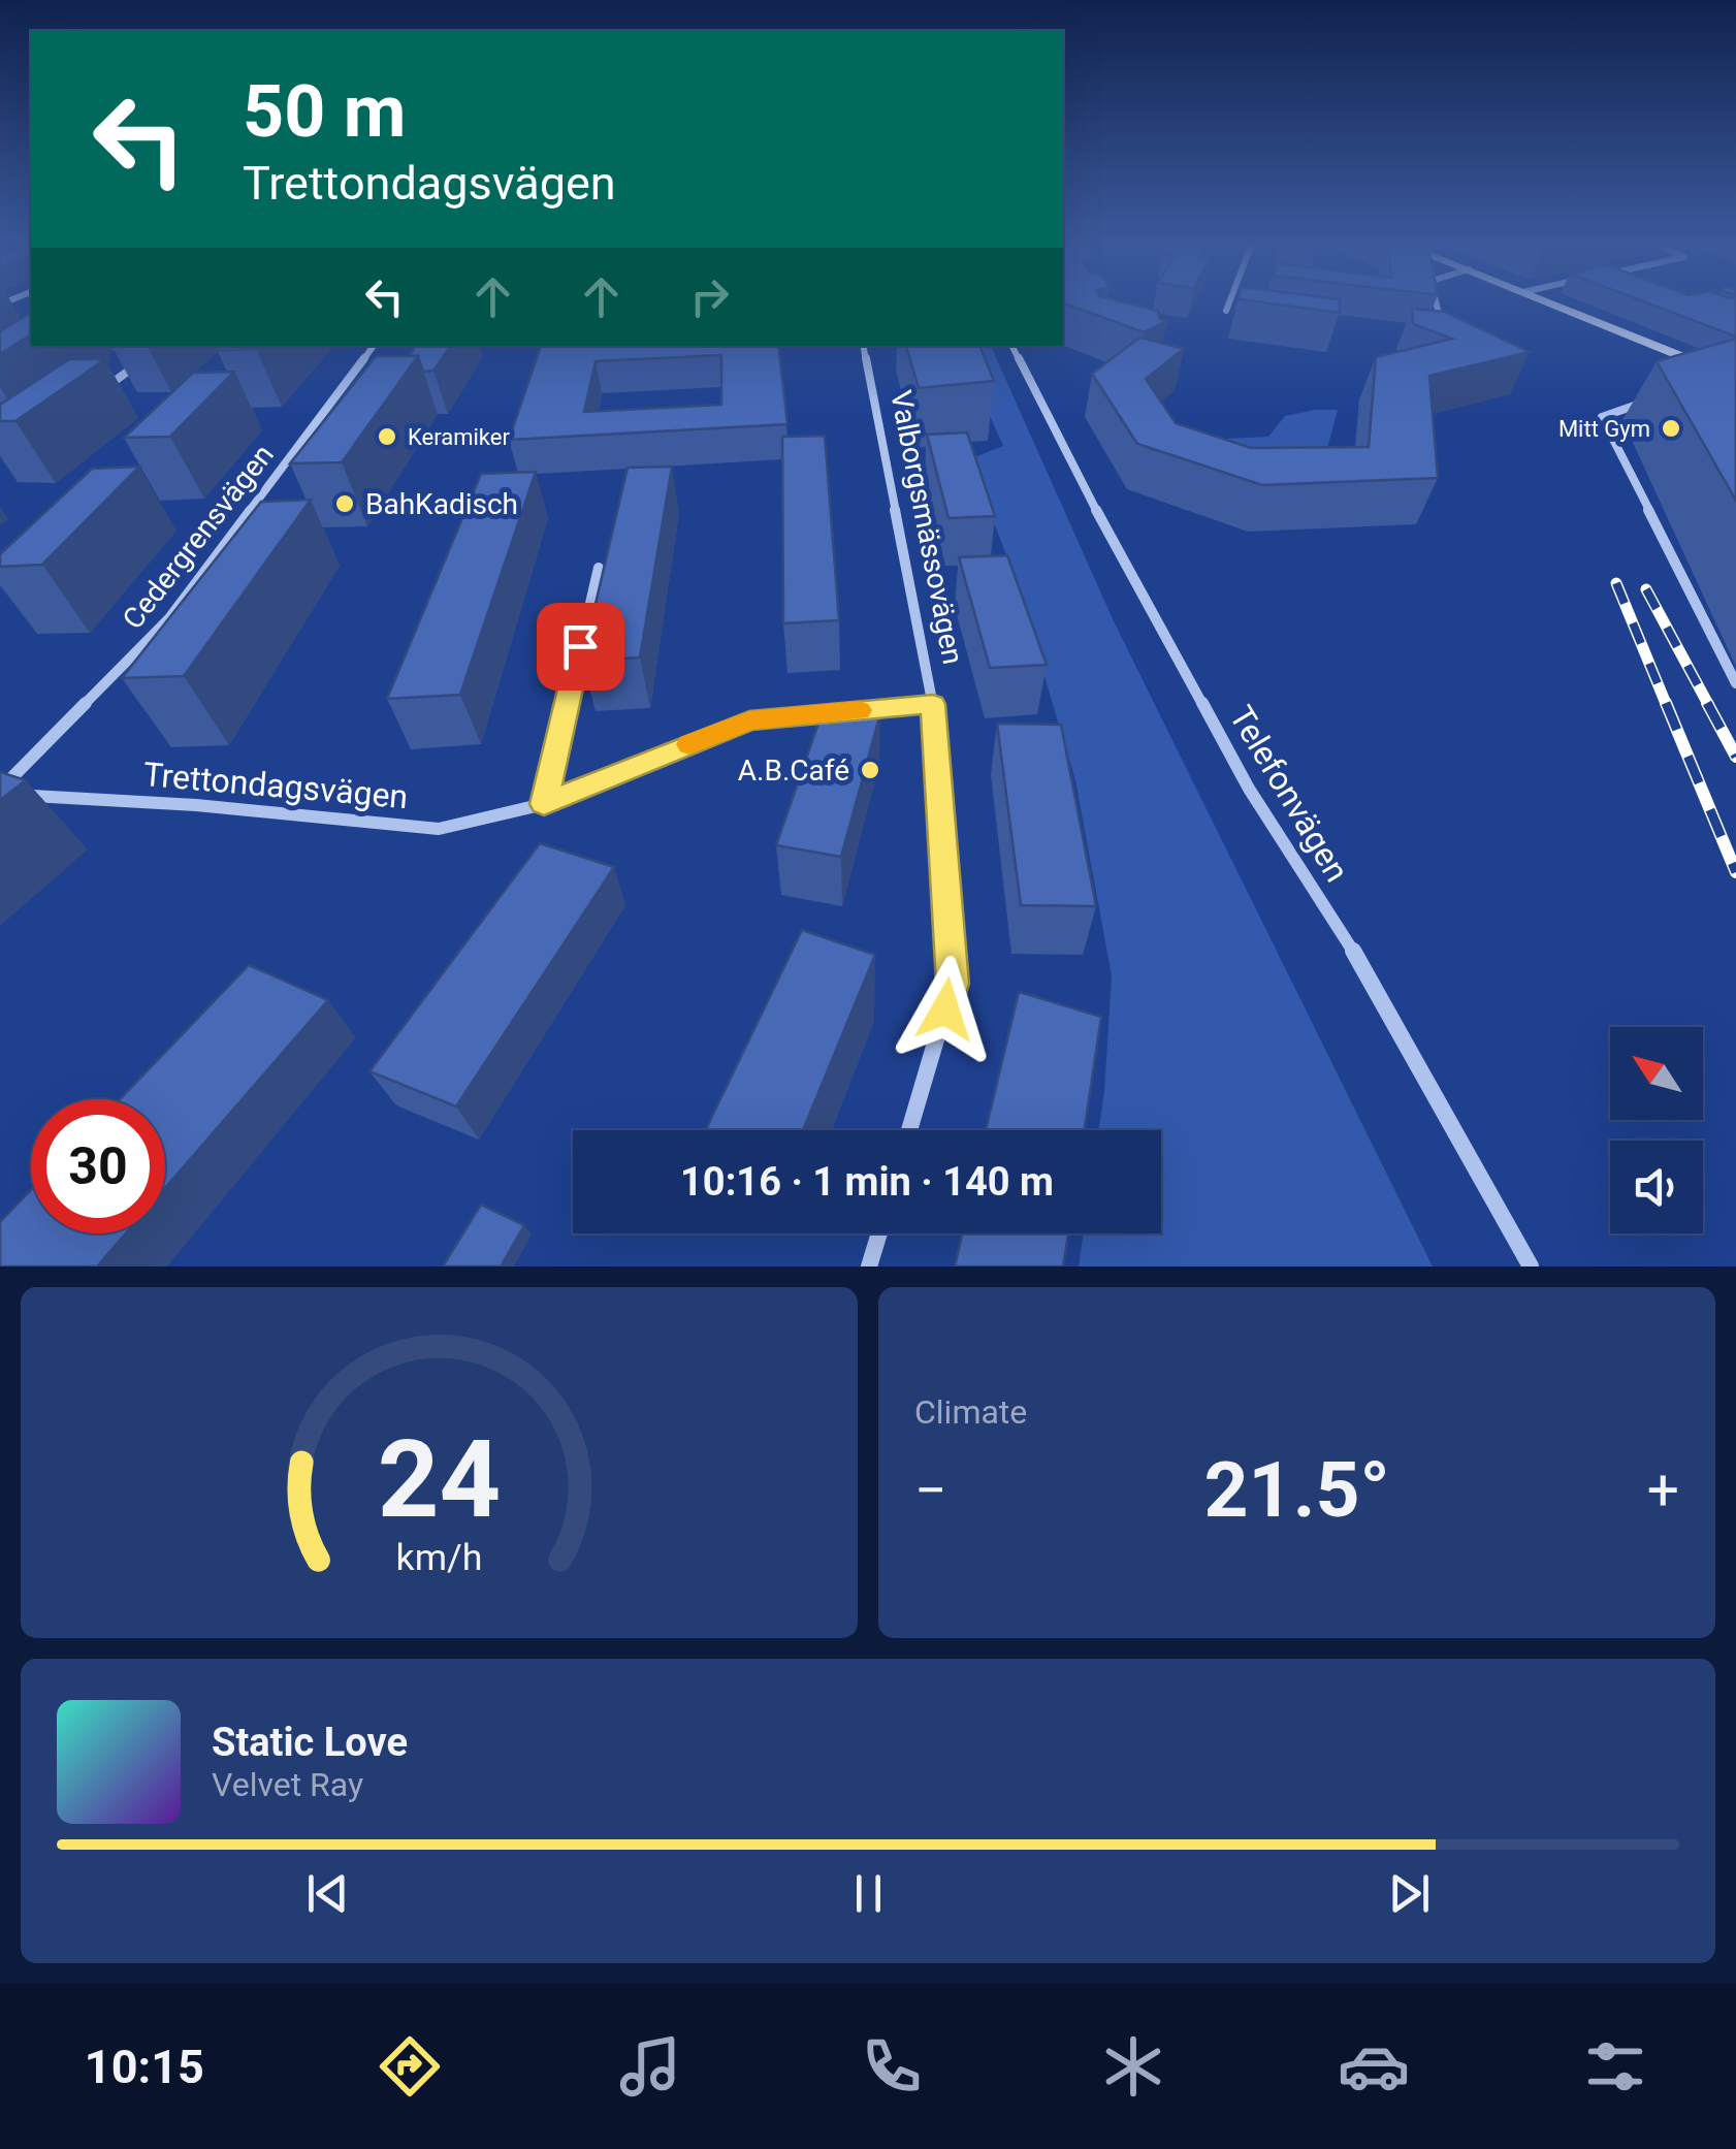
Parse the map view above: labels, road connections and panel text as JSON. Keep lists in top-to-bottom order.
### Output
{
  "streets": {
    "street": [
      "Valborgsmässovägen",
      "Cedergrensvägen",
      "Trettondagsvägen",
      "Telefonvägen"
    ]
  },
  "crossings": [
    ["Valborgsmässovägen", "Trettondagsvägen"],
    ["Cedergrensvägen", "Trettondagsvägen"]
  ],
  "places": [
    "Mitt Gym",
    "Keramiker",
    "BahKadisch",
    "A.B.Café"
  ],
  "north": "top left",
  "page": {
    "turn": ["50 m", "Trettondagsvägen"],
    "limit": "30",
    "trip": "10:16 · 1 min · 140 m",
    "tile": "Climate",
    "heat": ["−", "21.5°", "+"],
    "song": ["Static Love", "Velvet Ray"],
    "tabs": "10:15",
    "gauge": ["24", "km/h"]
  }
}
